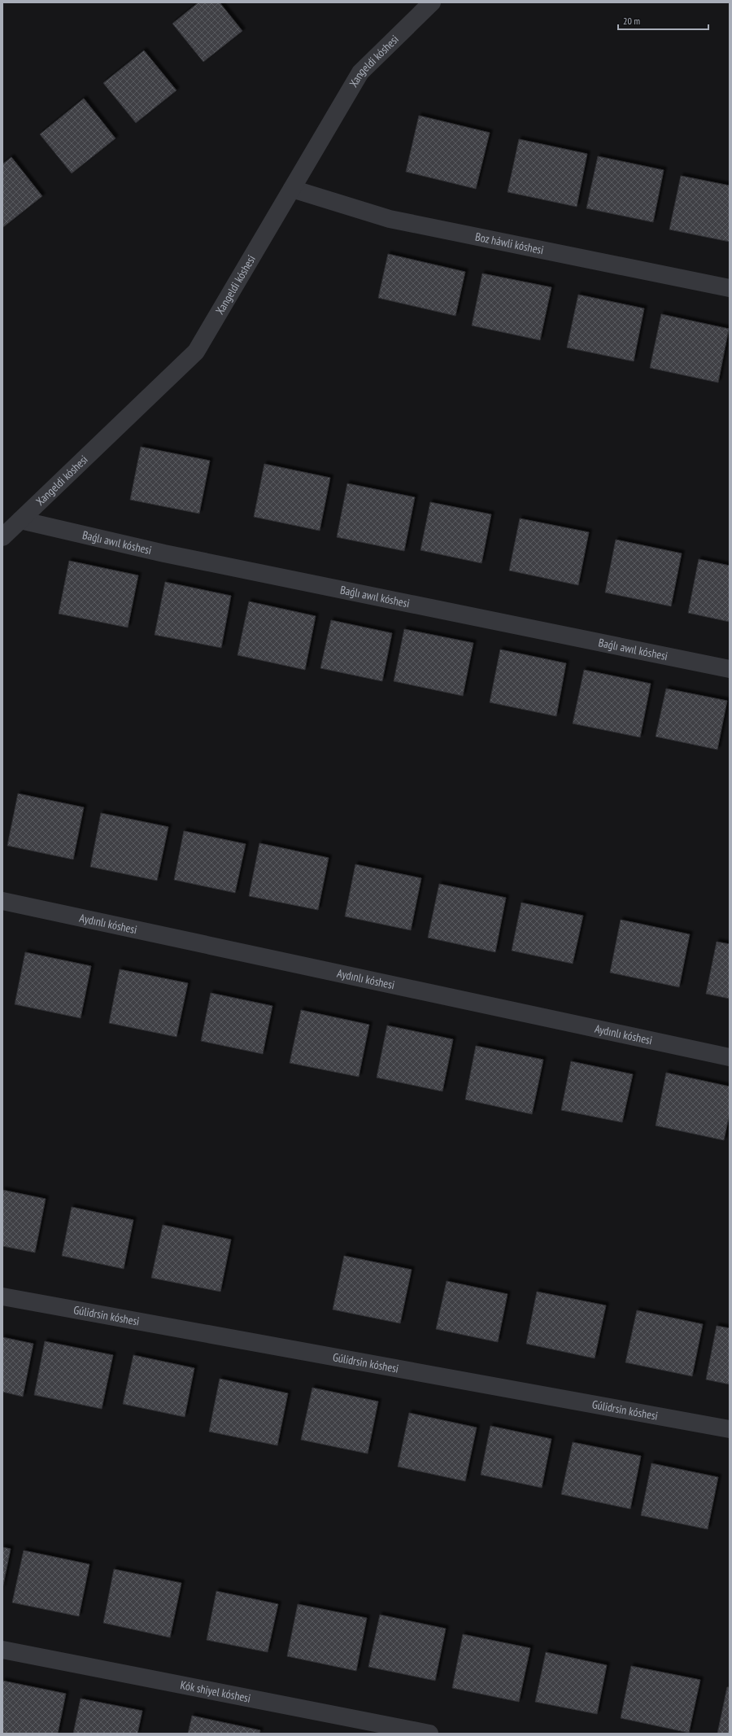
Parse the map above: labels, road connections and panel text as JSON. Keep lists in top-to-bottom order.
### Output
{
  "streets": {
    "street": [
      "Xangeldi kóshesi",
      "Boz háwli kóshesi",
      "Baǵlı awıl kóshesi",
      "Aydınlı kóshesi",
      "Gúlidrsin kóshesi",
      "Kók shiyel kóshesi"
    ]
  },
  "crossings": [
    ["Xangeldi kóshesi", "Boz háwli kóshesi"],
    ["Xangeldi kóshesi", "Baǵlı awıl kóshesi"]
  ],
  "scale_bar": "20 m"
}
